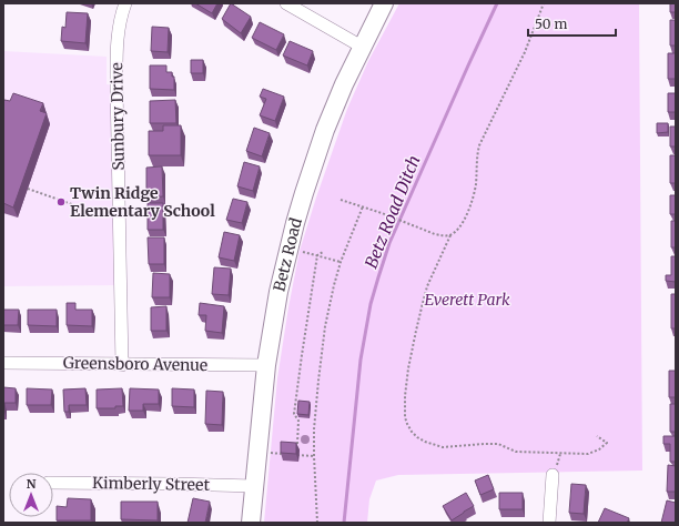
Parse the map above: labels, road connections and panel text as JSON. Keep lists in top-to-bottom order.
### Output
{
  "streets": {
    "street": [
      "Sunbury Drive",
      "Betz Road",
      "Greensboro Avenue",
      "Kimberly Street"
    ]
  },
  "crossings": [
    ["Sunbury Drive", "Greensboro Avenue"],
    ["Betz Road", "Greensboro Avenue"],
    ["Betz Road", "Kimberly Street"]
  ],
  "water": ["Betz Road Ditch"],
  "parks": ["Everett Park"],
  "places": ["Twin Ridge Elementary School"],
  "scale_bar": "50 m",
  "north": "top"
}
